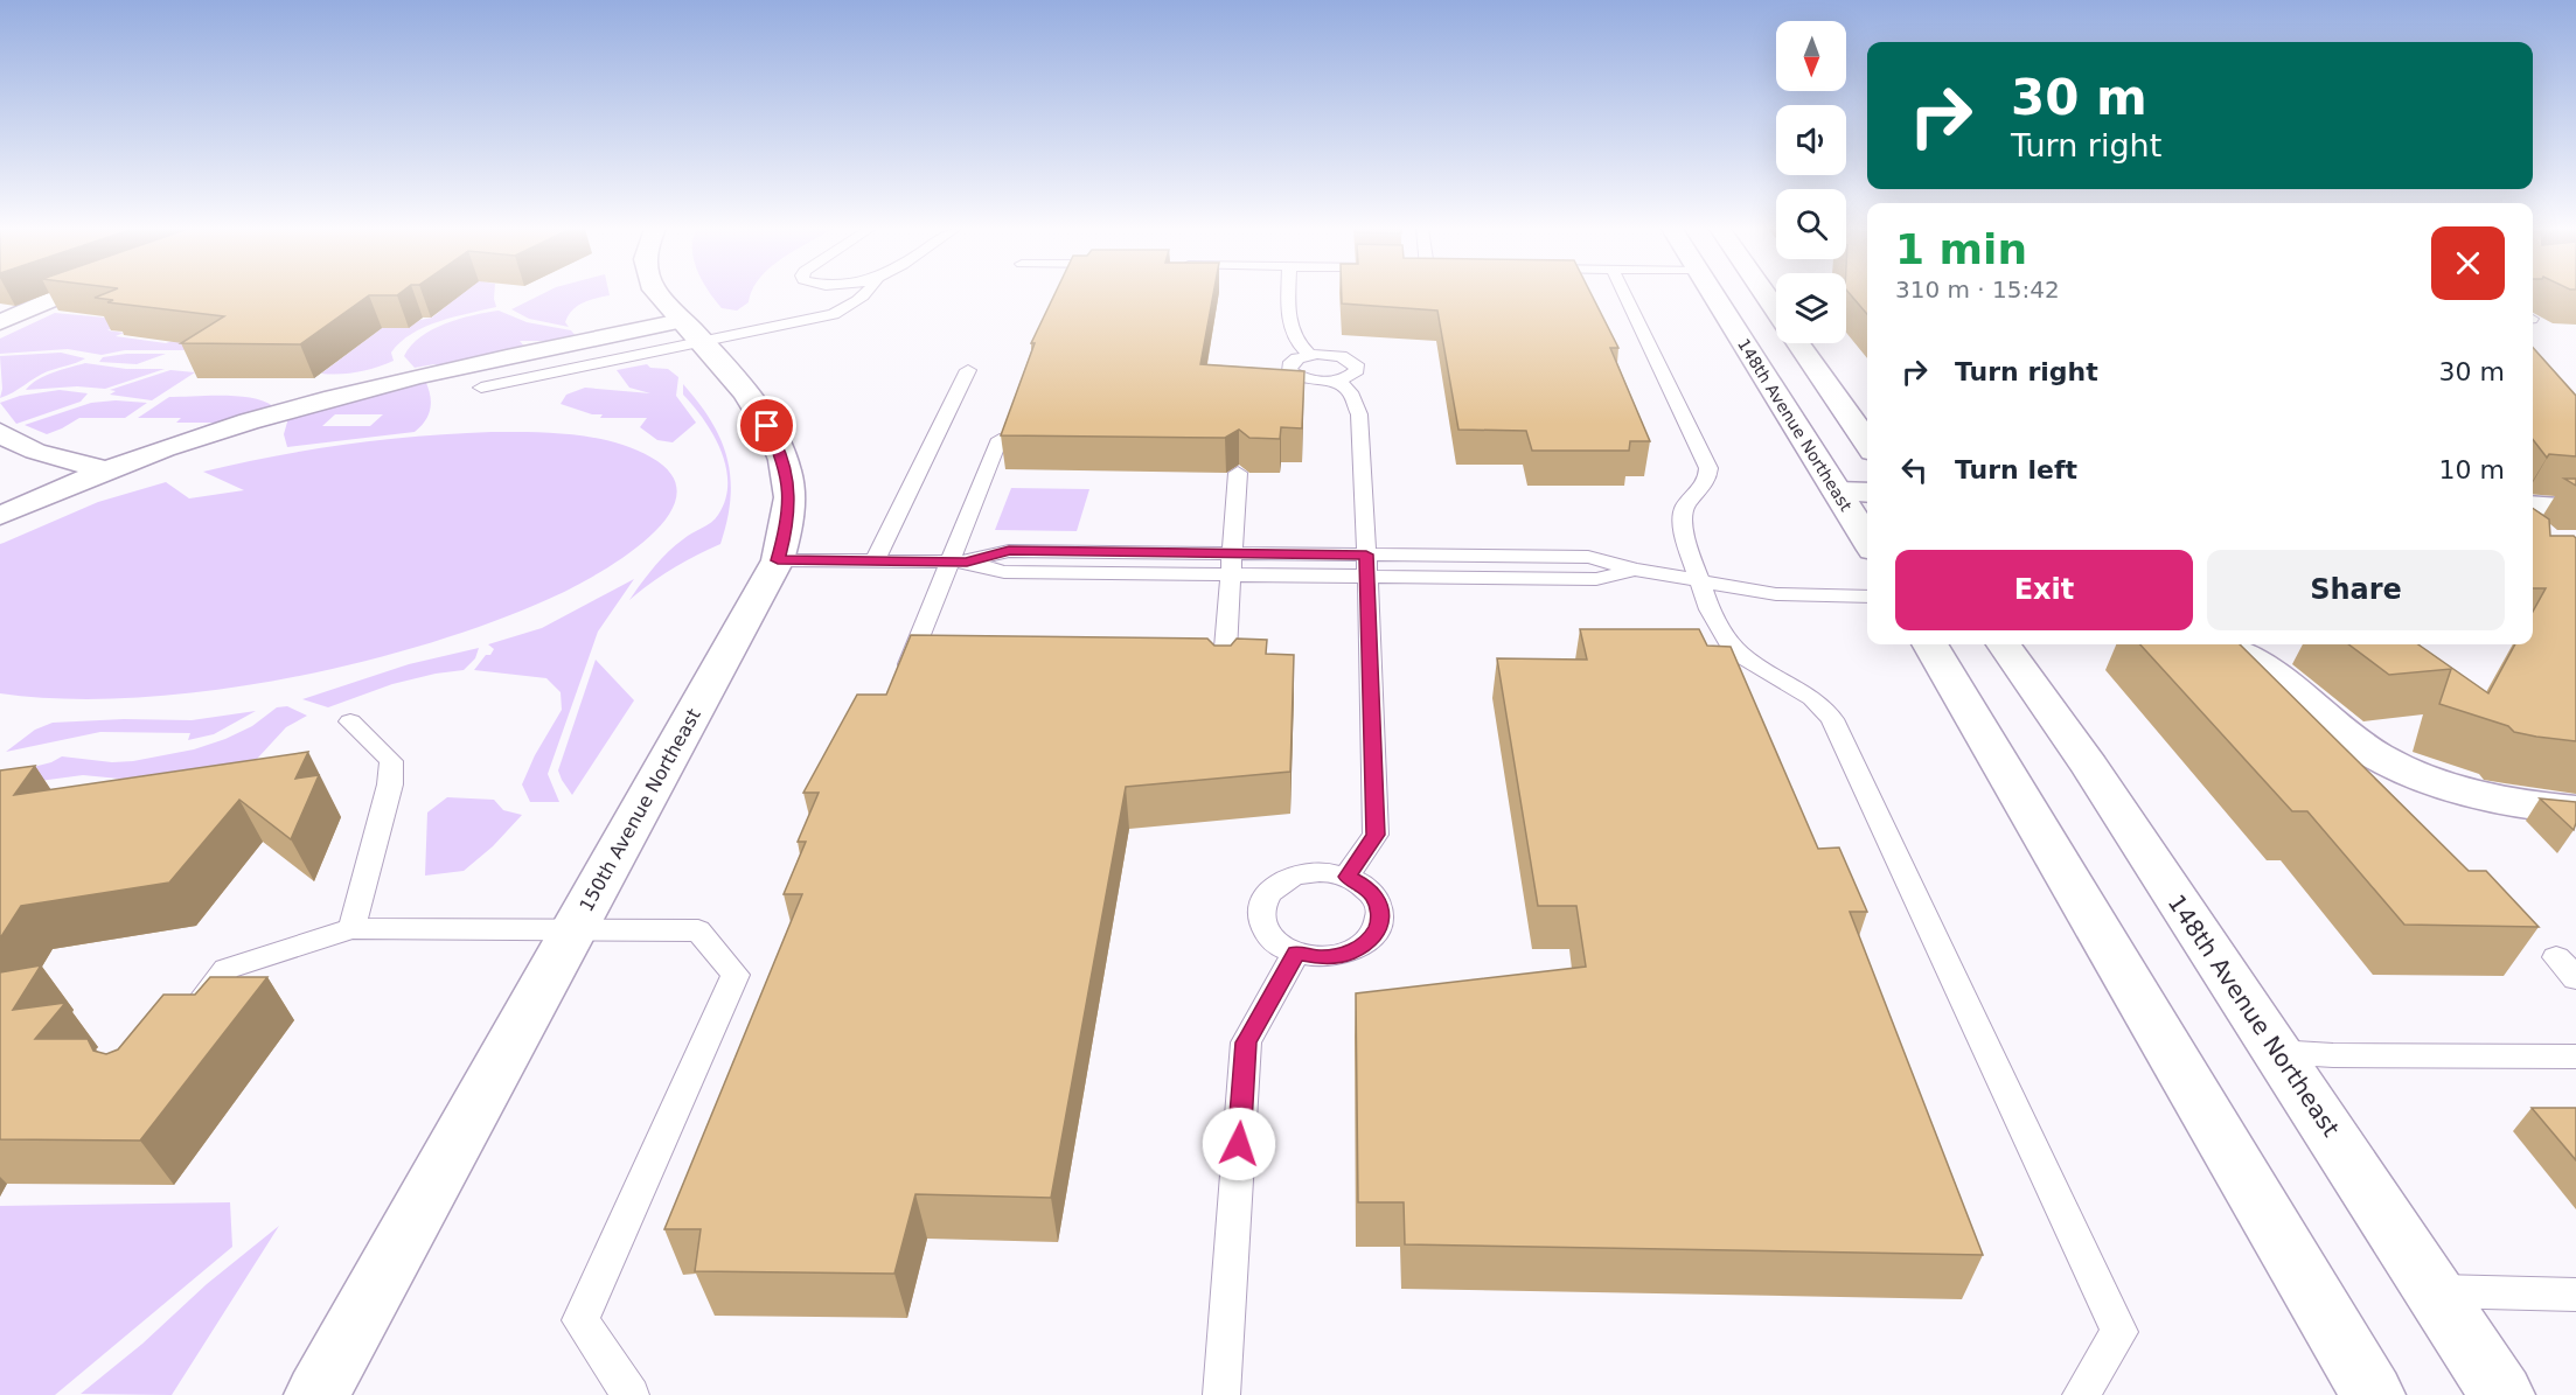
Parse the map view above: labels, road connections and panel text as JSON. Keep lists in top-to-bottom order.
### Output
{
  "streets": {
    "main road": ["148th Avenue Northeast", "150th Avenue Northeast"]
  },
  "north": "bottom",
  "page": {
    "turn": ["30 m", "Turn right"],
    "heading": ["1 min", "310 m · 15:42"],
    "list": [
      {
        "name": "Turn right",
        "value": "30 m"
      },
      {
        "name": "Turn left",
        "value": "10 m"
      }
    ],
    "buttons": ["Exit", "Share"]
  }
}
